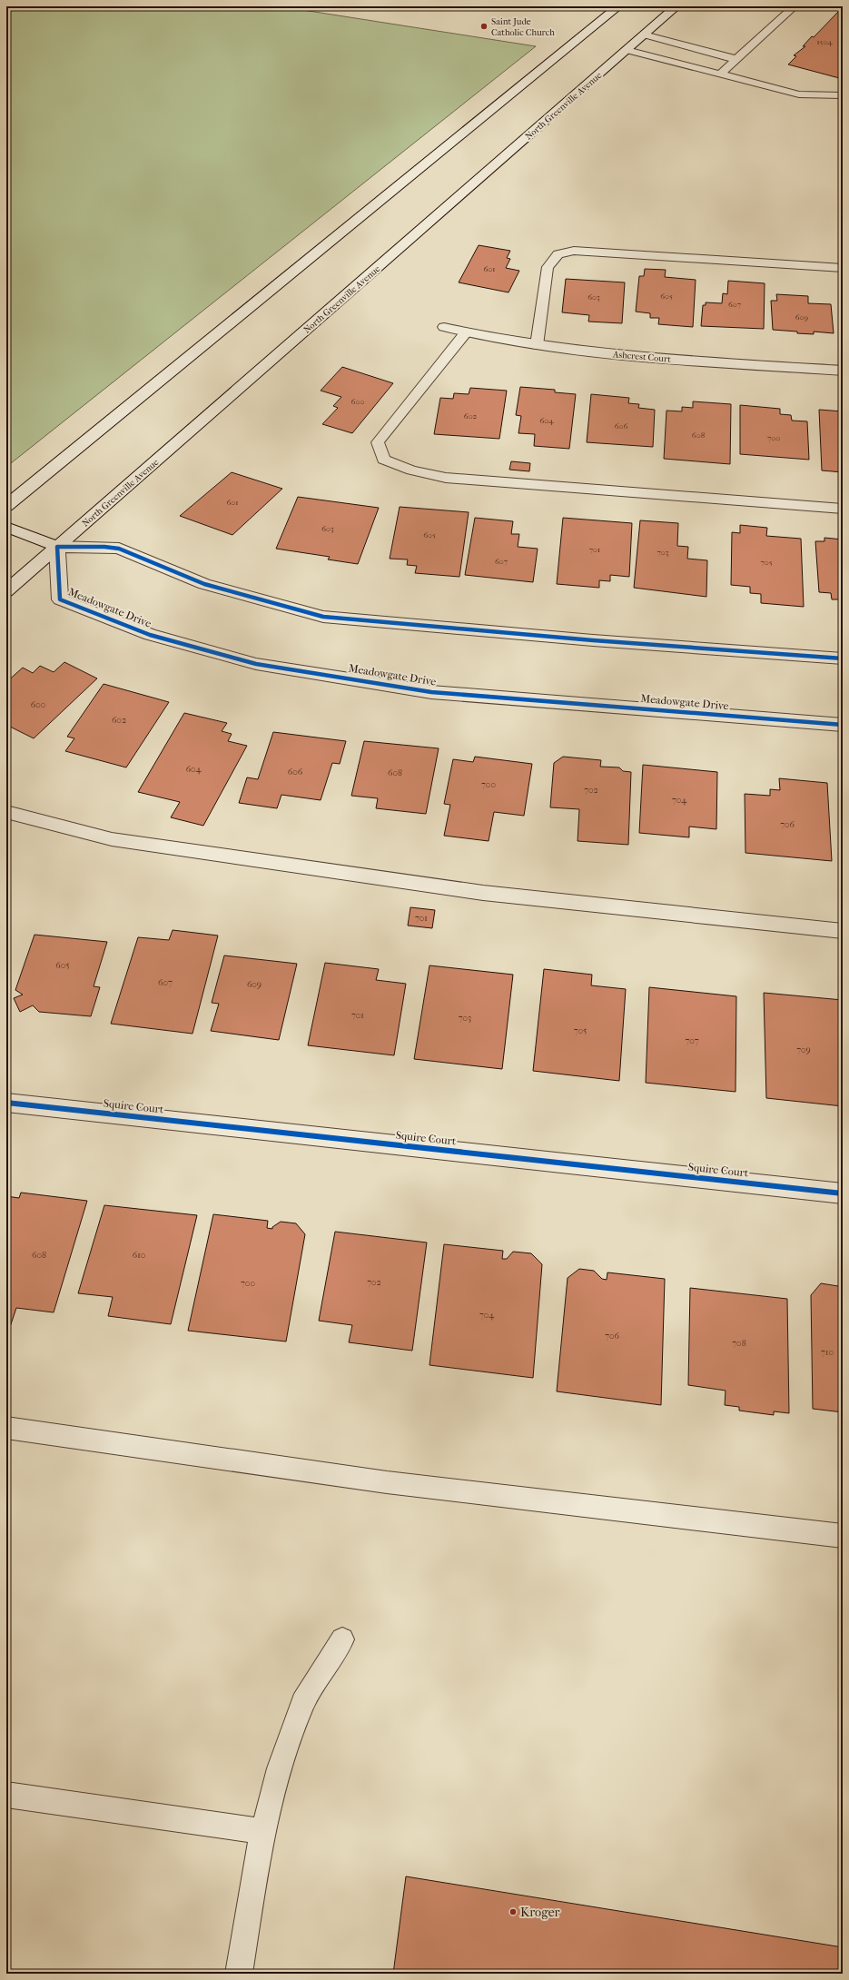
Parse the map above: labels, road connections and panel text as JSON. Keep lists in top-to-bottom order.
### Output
{
  "streets": {
    "main road": [
      "North Greenville Avenue",
      "Ashcrest Court",
      "Meadowgate Drive",
      "Squire Court"
    ]
  },
  "crossings": [
    ["North Greenville Avenue", "Meadowgate Drive"]
  ],
  "places": ["Saint Jude Catholic Church", "Kroger"],
  "house_numbers": [
    "1504",
    "601",
    "605",
    "603",
    "607",
    "609",
    "600",
    "602",
    "604",
    "606",
    "608",
    "700",
    "601",
    "603",
    "605",
    "701",
    "703",
    "607",
    "705",
    "600",
    "602",
    "604",
    "606",
    "608",
    "700",
    "702",
    "704",
    "706",
    "701",
    "605",
    "607",
    "609",
    "701",
    "703",
    "705",
    "707",
    "709",
    "608",
    "610",
    "702",
    "700",
    "704",
    "706",
    "708",
    "710"
  ]
}
